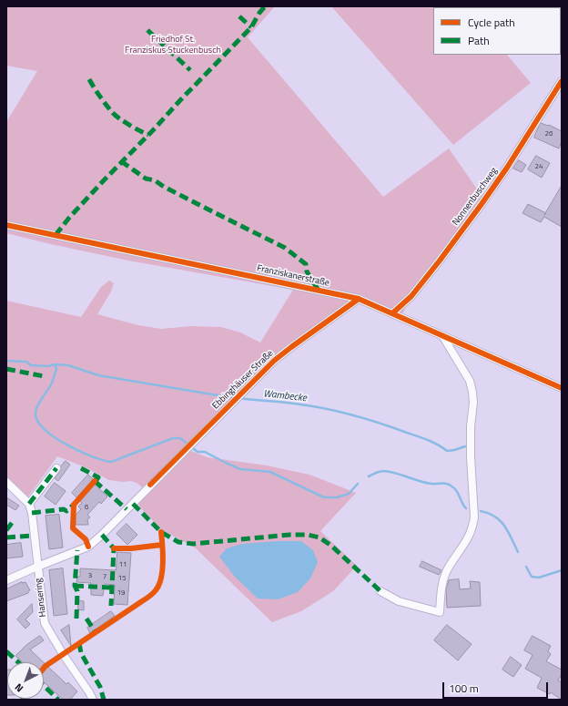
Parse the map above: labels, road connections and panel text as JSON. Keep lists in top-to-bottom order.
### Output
{
  "streets": {
    "street": [
      "Nonnenbuschweg",
      "Franziskanerstraße",
      "Ebbinghäuser Straße",
      "Hansering"
    ]
  },
  "crossings": [
    ["Nonnenbuschweg", "Franziskanerstraße"],
    ["Franziskanerstraße", "Ebbinghäuser Straße"],
    ["Ebbinghäuser Straße", "Hansering"]
  ],
  "water": ["Wambecke"],
  "parks": ["Friedhof St. Franziskus Stuckenbusch"],
  "house_numbers": [
    "26",
    "24",
    "6",
    "11",
    "3",
    "7",
    "15",
    "19"
  ],
  "legend": ["Cycle path", "Path"],
  "scale_bar": "100 m",
  "north": "bottom left"
}
